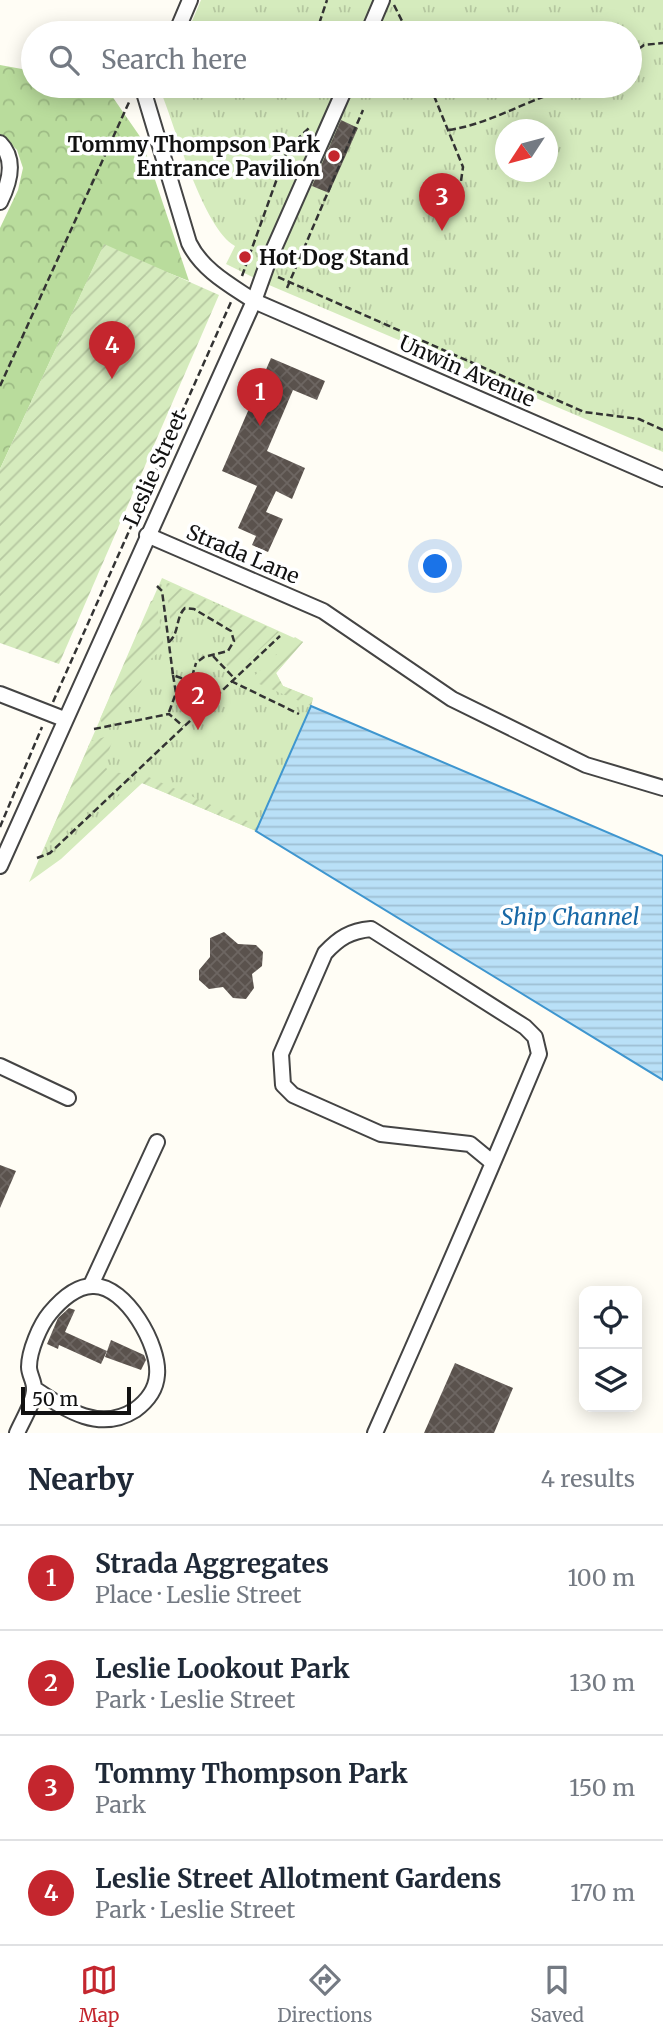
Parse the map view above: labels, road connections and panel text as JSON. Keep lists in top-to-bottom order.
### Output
{
  "streets": {
    "street": ["Unwin Avenue", "Leslie Street", "Strada Lane"]
  },
  "crossings": [
    ["Unwin Avenue", "Leslie Street"],
    ["Leslie Street", "Strada Lane"]
  ],
  "water": ["Ship Channel"],
  "places": ["Tommy Thompson Park Entrance Pavilion", "Hot Dog Stand"],
  "scale_bar": "50 m",
  "north": "bottom left",
  "page": {
    "search": "Search here",
    "pins": [
      "3",
      "4",
      "1",
      "2"
    ],
    "scale": "50 m",
    "heading": ["Nearby", "4 results"],
    "list": [
      {
        "mark": "1",
        "name": "Strada Aggregates",
        "note": "Place · Leslie Street",
        "value": "100 m"
      },
      {
        "mark": "2",
        "name": "Leslie Lookout Park",
        "note": "Park · Leslie Street",
        "value": "130 m"
      },
      {
        "mark": "3",
        "name": "Tommy Thompson Park",
        "note": "Park",
        "value": "150 m"
      },
      {
        "mark": "4",
        "name": "Leslie Street Allotment Gardens",
        "note": "Park · Leslie Street",
        "value": "170 m"
      }
    ],
    "nav": ["Map", "Directions", "Saved"]
  }
}
